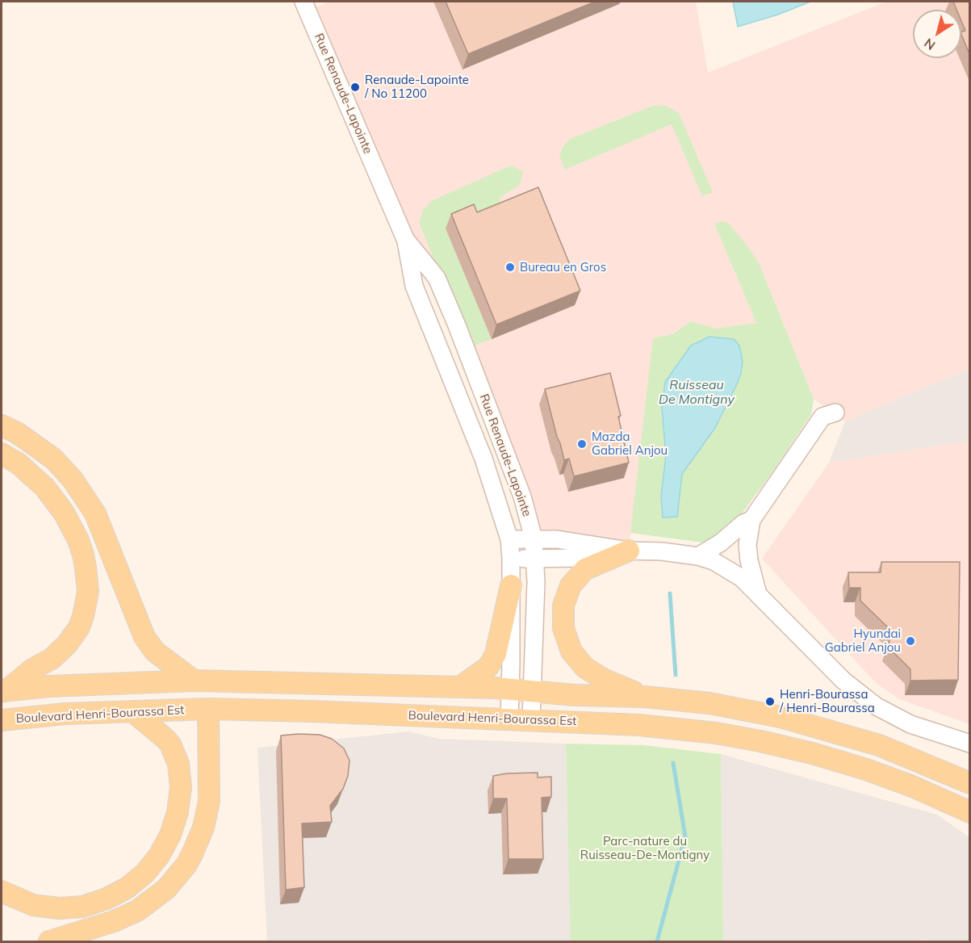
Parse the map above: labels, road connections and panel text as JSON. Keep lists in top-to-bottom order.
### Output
{
  "streets": {
    "main road": ["Boulevard Henri-Bourassa Est"],
    "street": ["Rue Renaude-Lapointe"]
  },
  "crossings": [
    ["Rue Renaude-Lapointe", "Boulevard Henri-Bourassa Est"]
  ],
  "water": ["Ruisseau De Montigny"],
  "parks": ["Parc-nature du Ruisseau-De-Montigny"],
  "places": [
    "Renaude-Lapointe / No 11200",
    "Bureau en Gros",
    "Mazda Gabriel Anjou",
    "Hyundai Gabriel Anjou",
    "Henri-Bourassa / Henri-Bourassa"
  ],
  "north": "bottom left"
}
